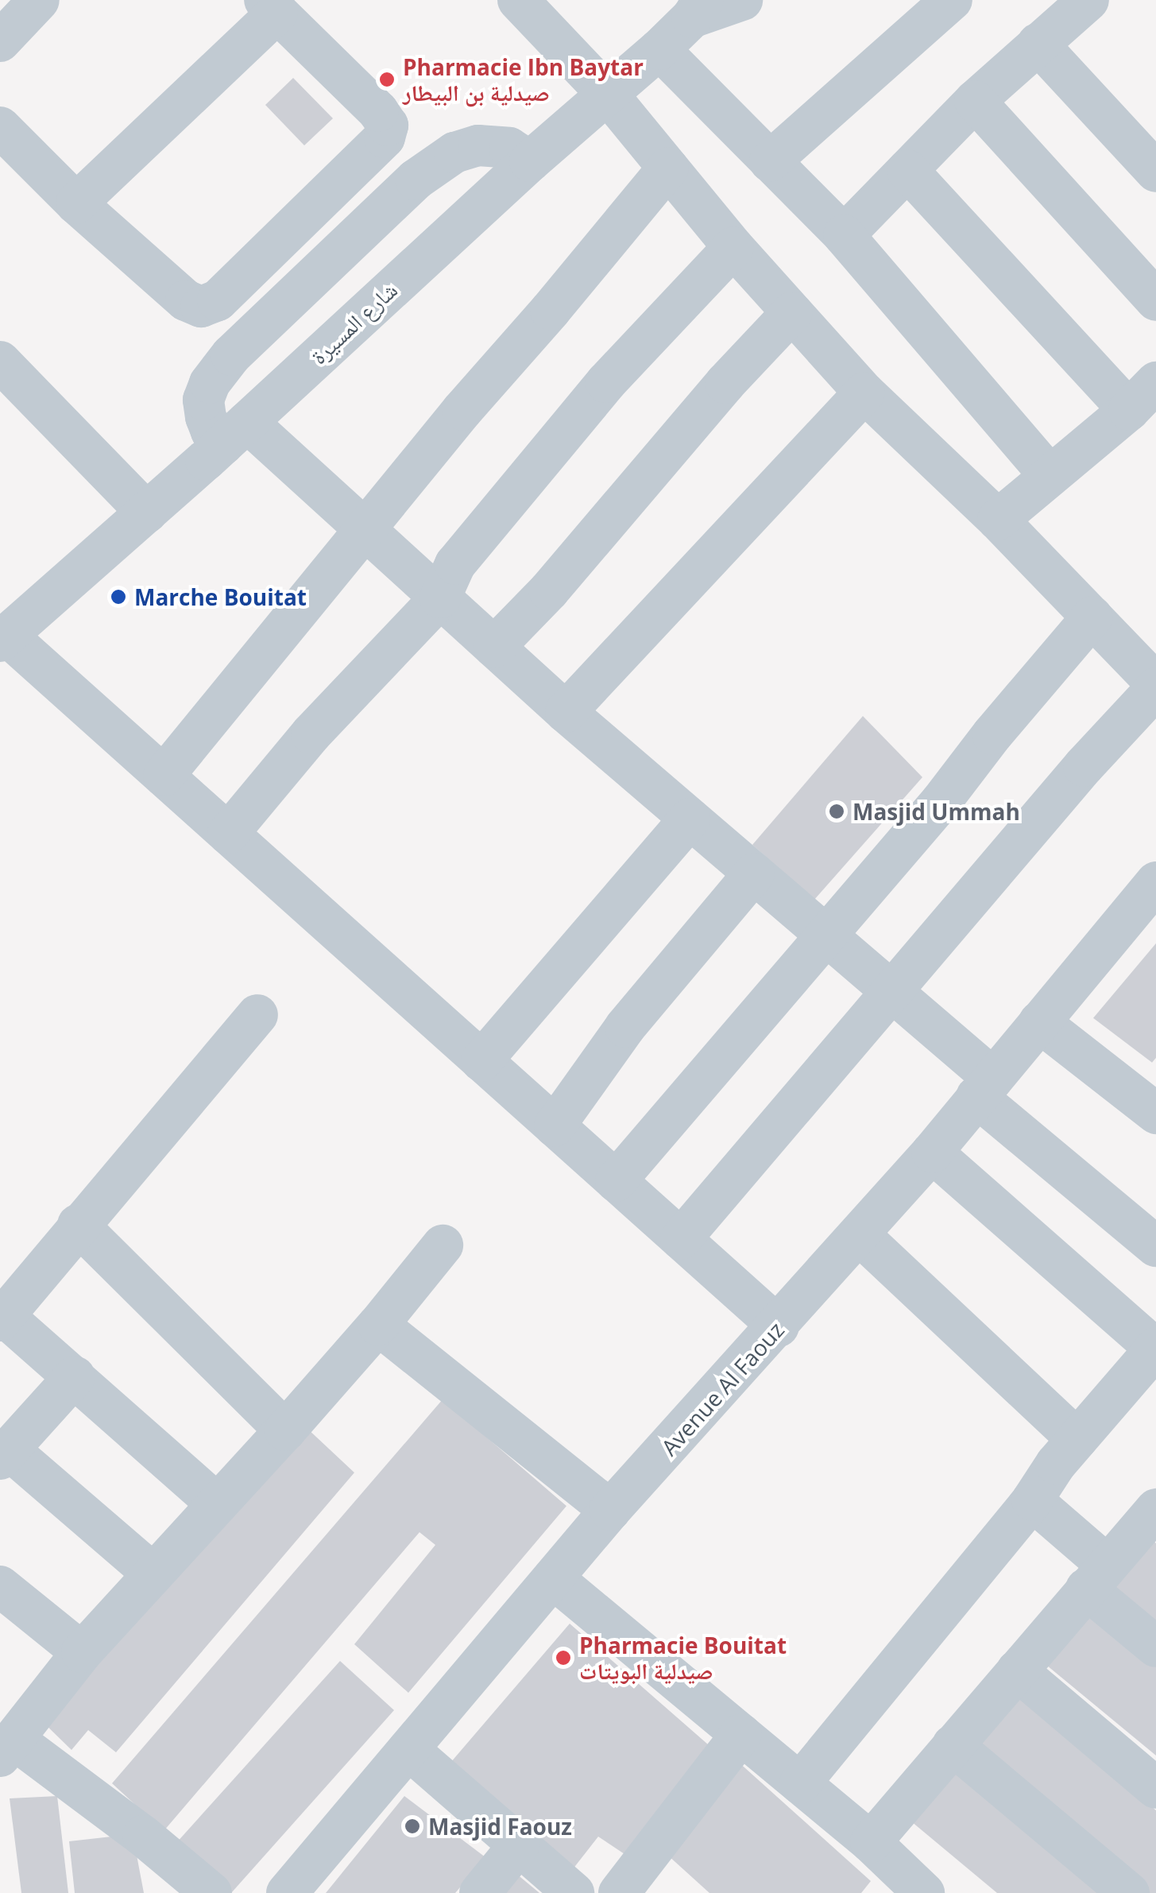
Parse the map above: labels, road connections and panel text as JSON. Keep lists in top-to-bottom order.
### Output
{
  "streets": {
    "street": ["شارع المسيرة", "Avenue Al Faouz"]
  },
  "places": [
    "Pharmacie Ibn Baytar صيدلية بن البيطار",
    "Marche Bouitat",
    "Masjid Ummah",
    "Pharmacie Bouitat صيدلية البويتات",
    "Masjid Faouz"
  ]
}
